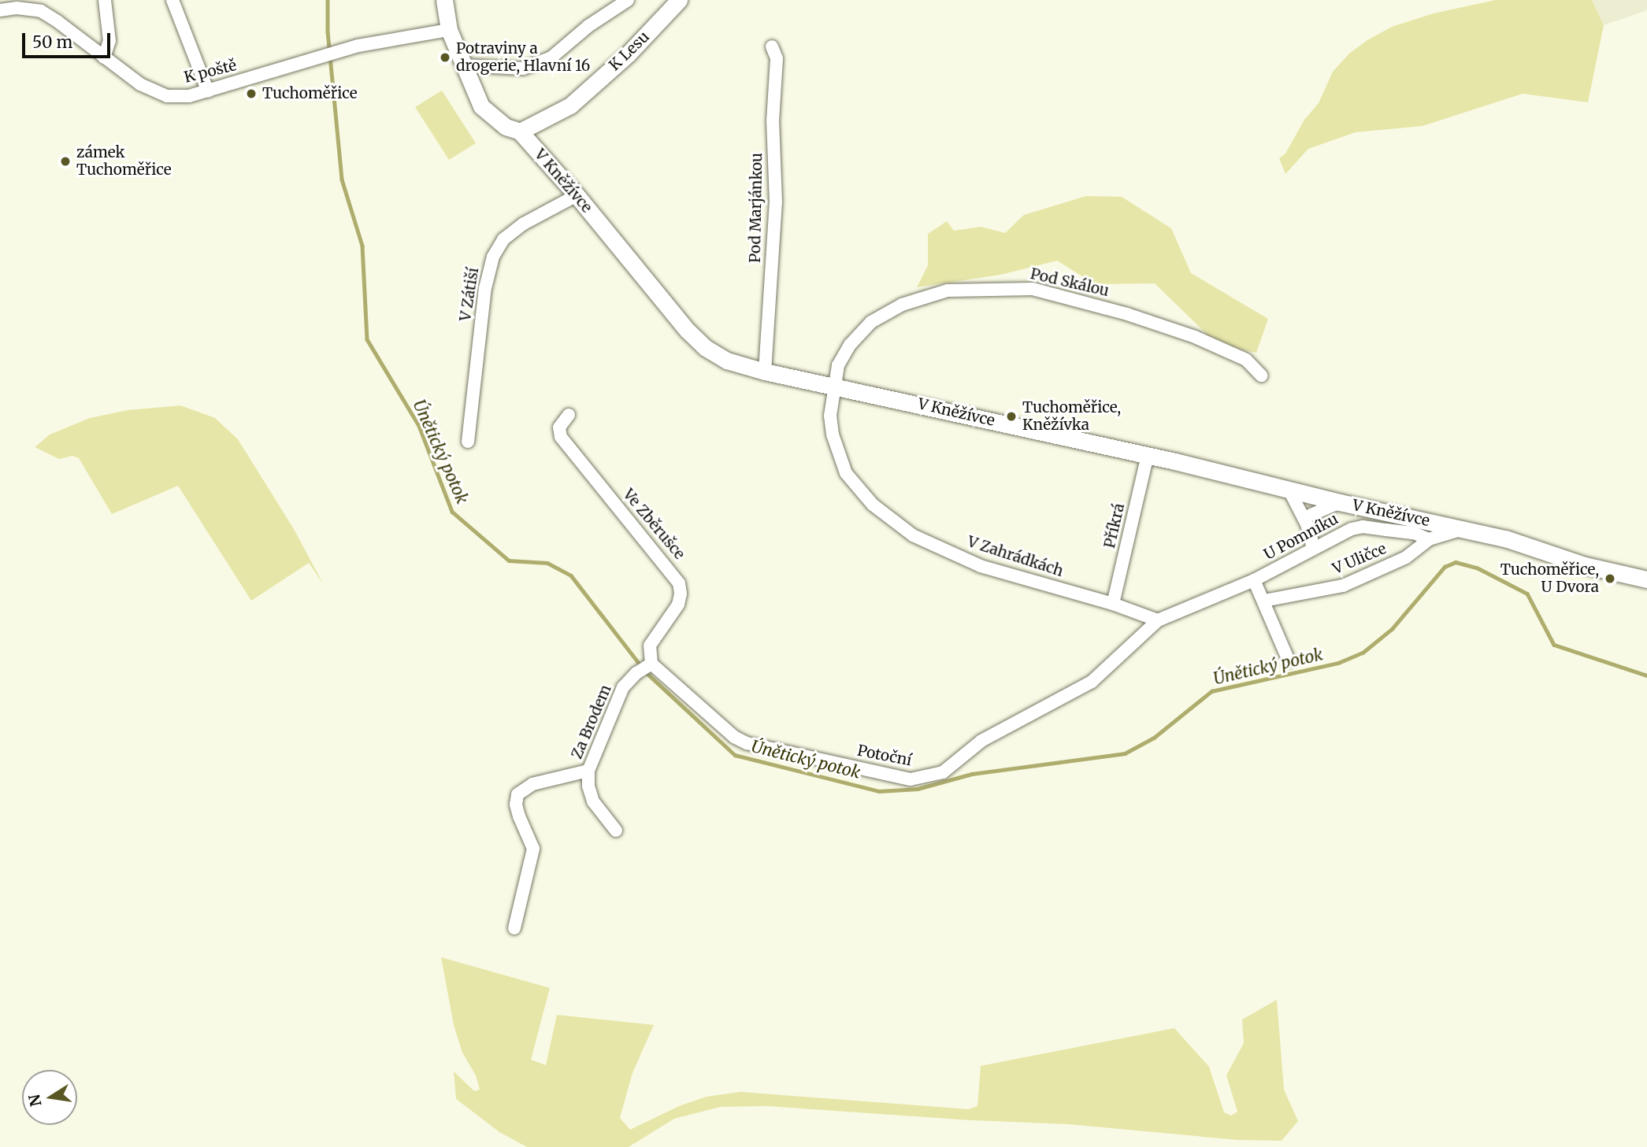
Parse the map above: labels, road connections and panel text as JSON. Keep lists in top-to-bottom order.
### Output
{
  "streets": {
    "street": [
      "K Lesu",
      "K poště",
      "V Kněžívce",
      "Pod Marjánkou",
      "Pod Skálou",
      "V Zátiší",
      "Ve Zběrušce",
      "Příkrá",
      "U Pomníku",
      "V Zahrádkách",
      "V Uličce",
      "Za Brodem",
      "Potoční"
    ]
  },
  "crossings": [
    ["K Lesu", "V Kněžívce"],
    ["V Kněžívce", "Pod Marjánkou"],
    ["V Kněžívce", "Pod Skálou"],
    ["V Kněžívce", "V Zátiší"],
    ["V Kněžívce", "Příkrá"],
    ["V Kněžívce", "V Zahrádkách"],
    ["Pod Skálou", "V Zahrádkách"],
    ["Ve Zběrušce", "Za Brodem"],
    ["Ve Zběrušce", "Potoční"],
    ["Příkrá", "V Zahrádkách"],
    ["U Pomníku", "V Uličce"],
    ["V Zahrádkách", "Potoční"],
    ["Za Brodem", "Potoční"]
  ],
  "water": ["Únětický potok"],
  "places": [
    "Potraviny a drogerie, Hlavní 16",
    "Tuchoměřice",
    "zámek Tuchoměřice",
    "Tuchoměřice, Kněžívka",
    "Tuchoměřice, U Dvora"
  ],
  "scale_bar": "50 m",
  "north": "left"
}
